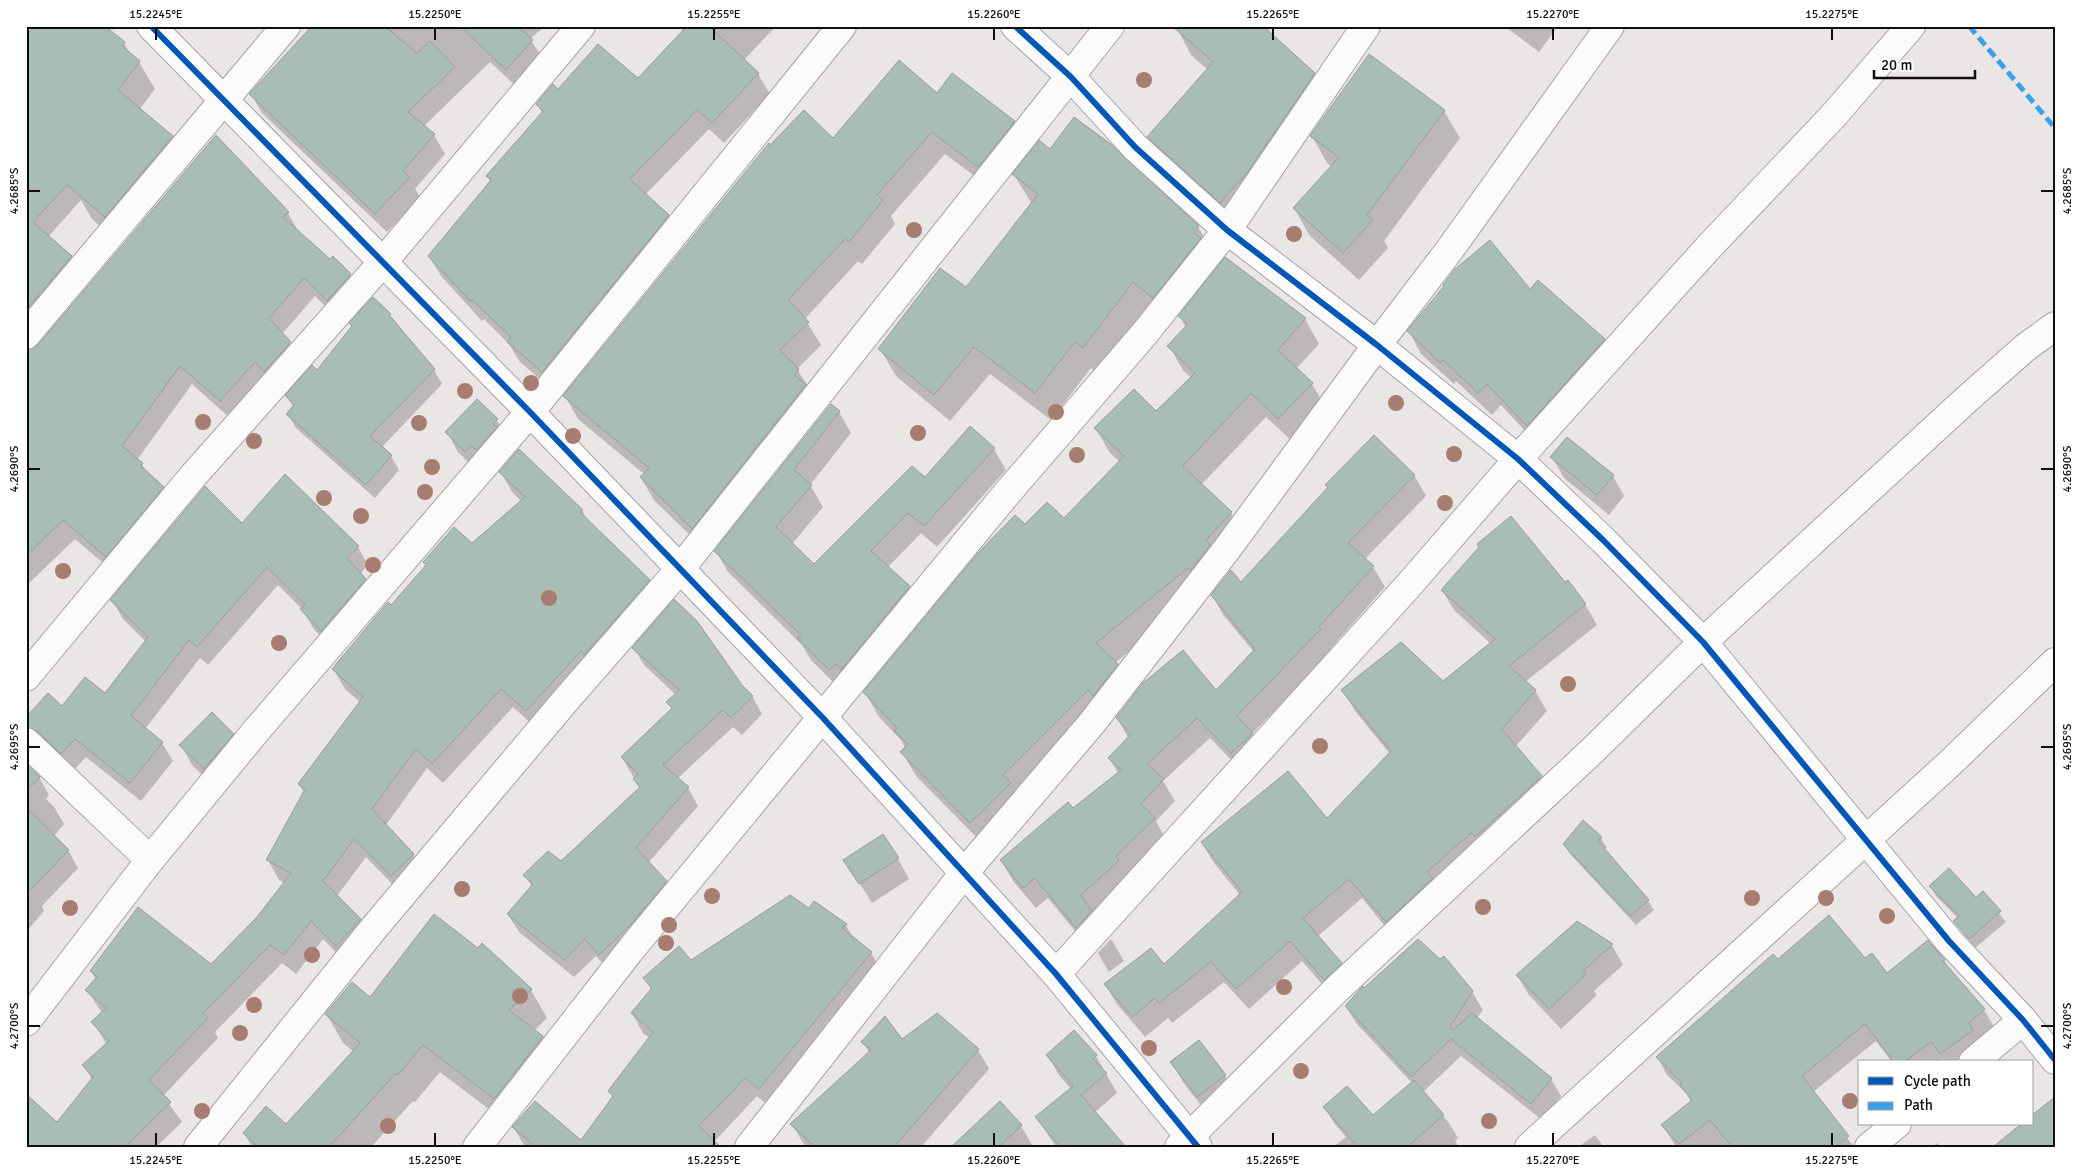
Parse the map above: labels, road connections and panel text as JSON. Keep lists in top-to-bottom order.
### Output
{
  "legend": ["Cycle path", "Path"],
  "scale_bar": "20 m",
  "coordinates": [
    "15.2245°E",
    "15.2250°E",
    "15.2255°E",
    "15.2260°E",
    "15.2265°E",
    "15.2270°E",
    "15.2275°E",
    "4.2685°S",
    "4.2690°S",
    "4.2695°S",
    "4.2700°S"
  ]
}
